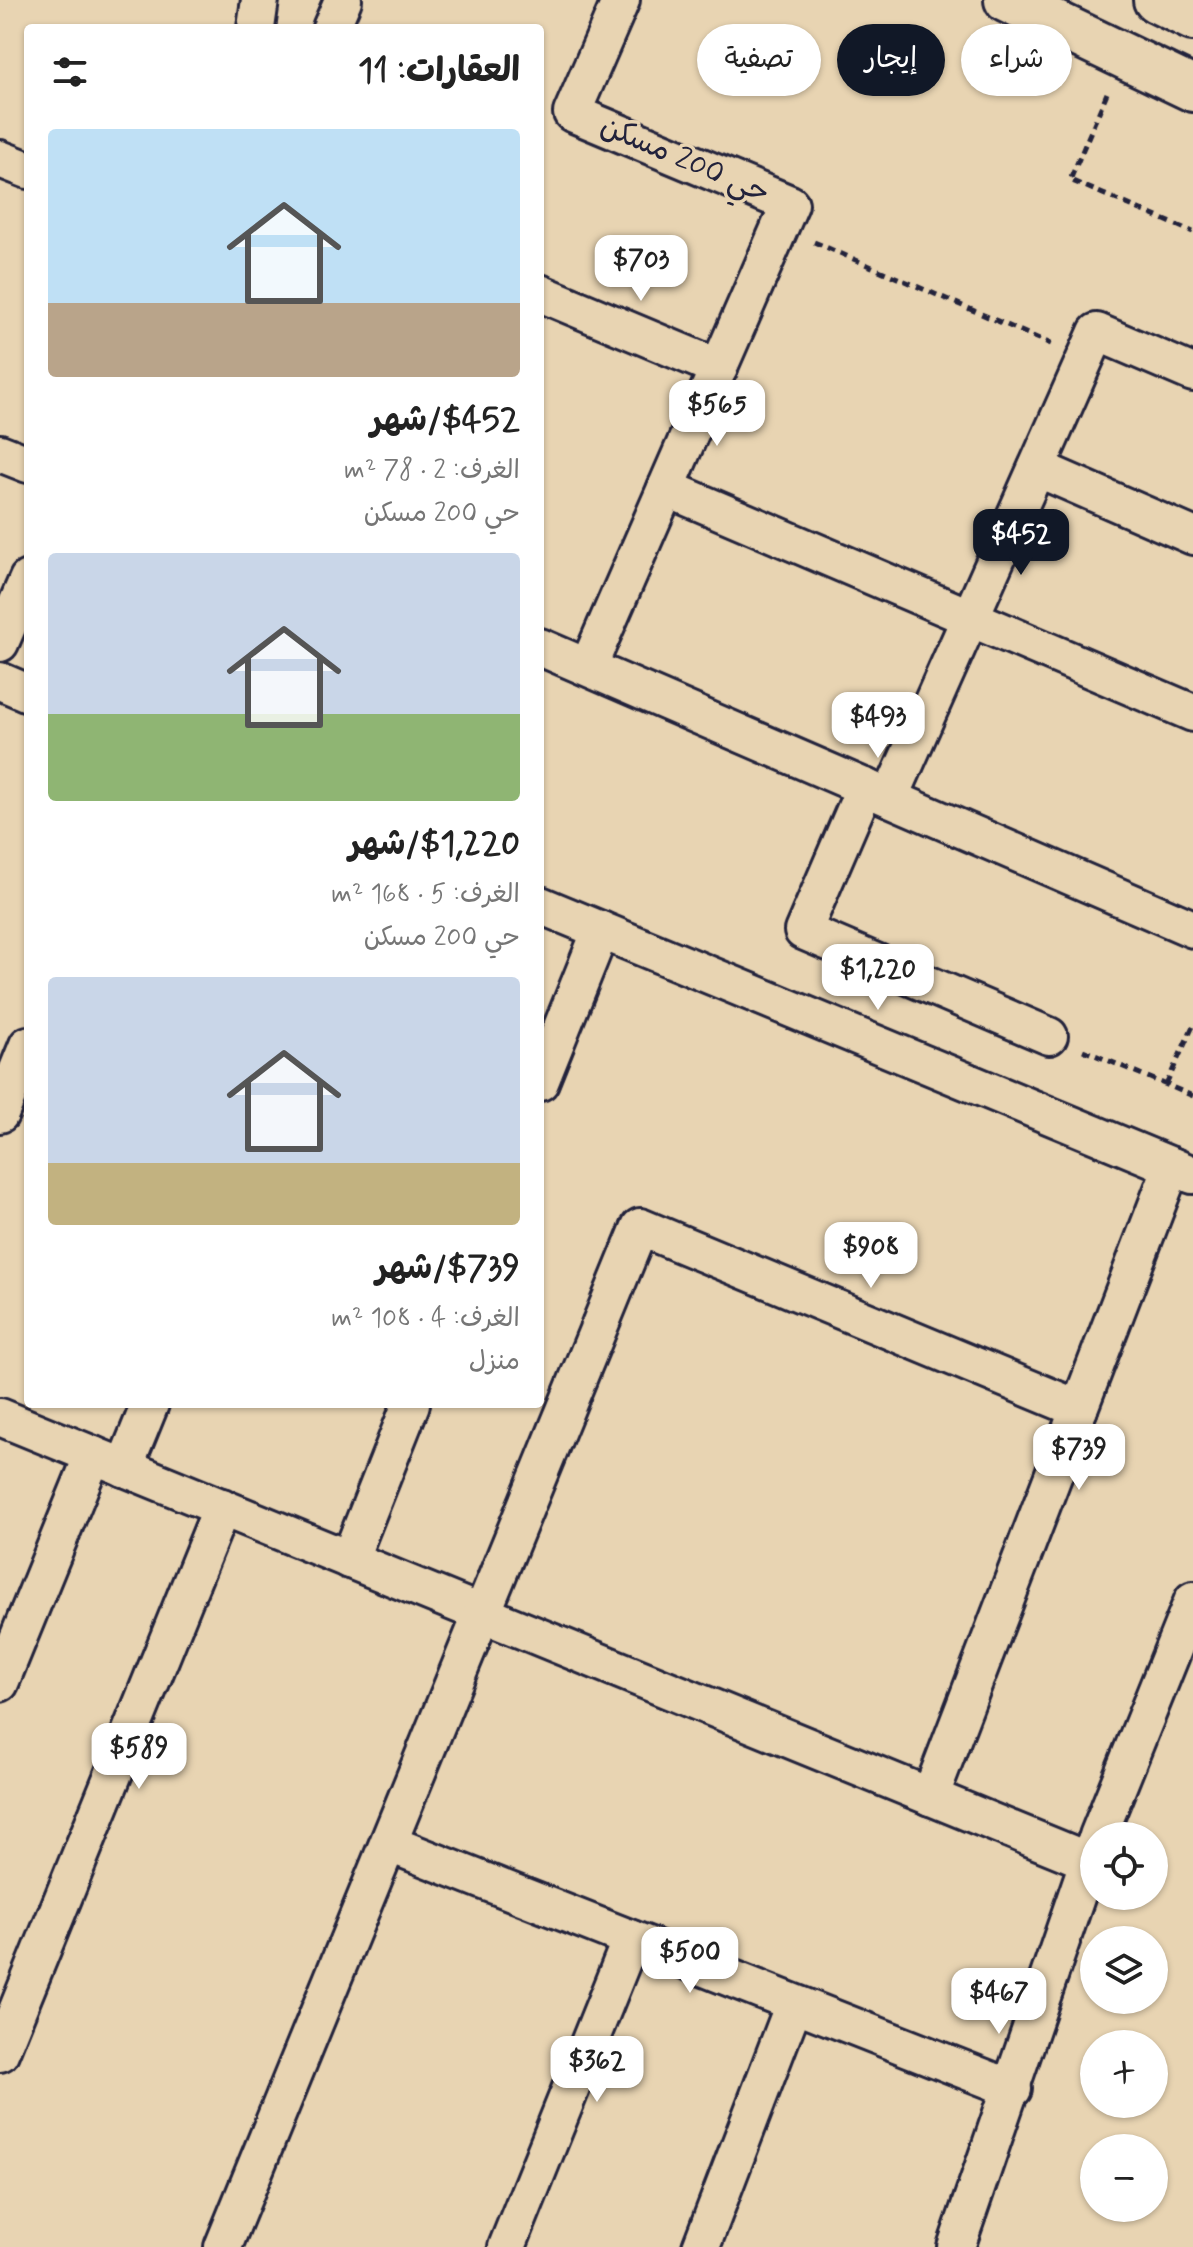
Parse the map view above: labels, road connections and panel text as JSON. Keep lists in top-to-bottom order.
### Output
{
  "streets": {
    "street": ["حي 200 مسكن"]
  },
  "page": {
    "chip": ["شراء", "إيجار", "تصفية"],
    "heading": "العقارات: 11",
    "list": [
      {
        "name": "$452/شهر",
        "note": "الغرف: 2 · 78 m² · حي 200 مسكن"
      },
      {
        "name": "$1,220/شهر",
        "note": "الغرف: 5 · 168 m² · حي 200 مسكن"
      },
      {
        "name": "$739/شهر",
        "note": "الغرف: 4 · 108 m² · منزل"
      }
    ],
    "price": [
      "$703",
      "$565",
      "$452",
      "$493",
      "$1,220",
      "$908",
      "$739",
      "$589",
      "$500",
      "$467",
      "$362"
    ],
    "map_buttons": ["+", "−"]
  }
}
